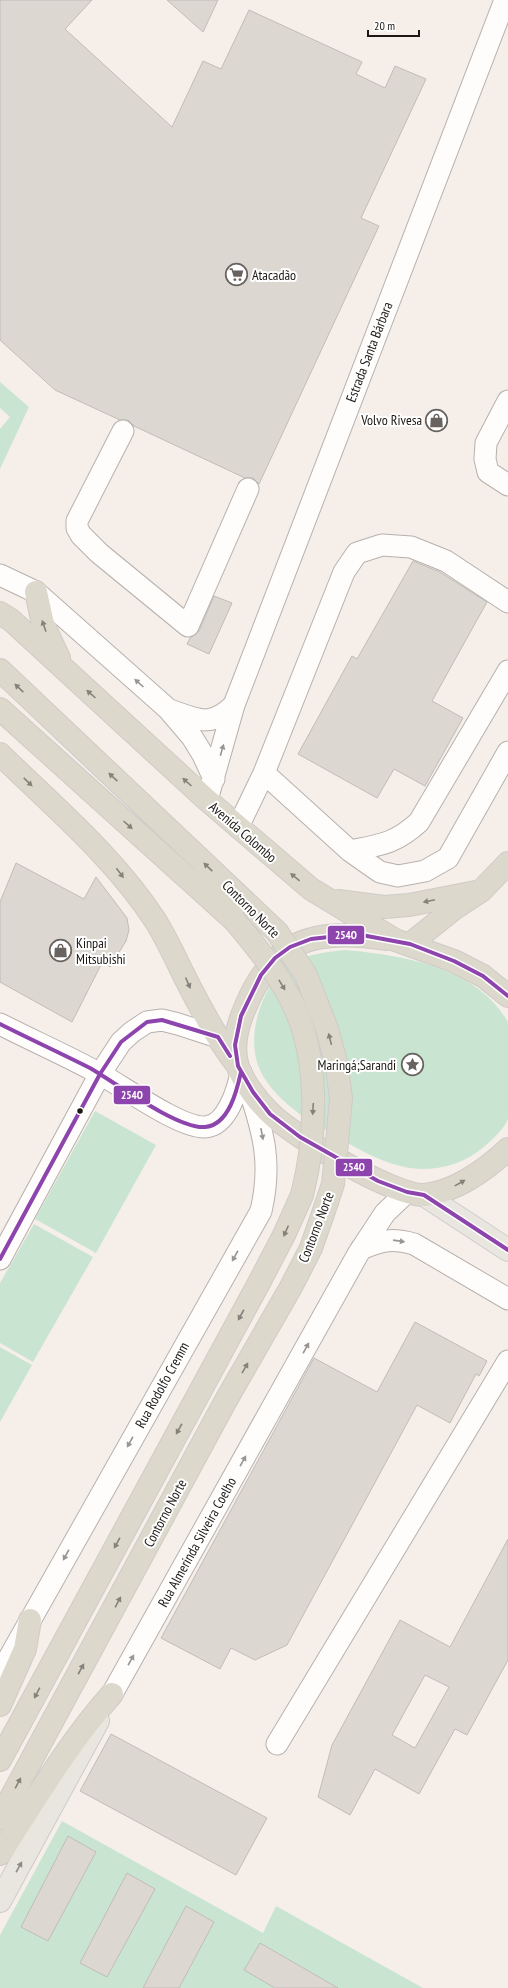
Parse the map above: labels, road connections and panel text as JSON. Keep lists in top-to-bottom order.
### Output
{
  "streets": {
    "highway": ["Avenida Colombo", "Contorno Norte"],
    "main road": ["Rua Almerinda Silveira Coelho"],
    "street": ["Estrada Santa Bárbara", "Rua Rodolfo Cremm"]
  },
  "crossings": [
    ["Estrada Santa Bárbara", "Avenida Colombo"]
  ],
  "one_way": ["Rua Rodolfo Cremm"],
  "places": {
    "supermarket": ["Atacadão"],
    "shop": ["Volvo Rivesa", "Kinpai Mitsubishi"],
    "place": ["Maringá;Sarandi"]
  },
  "lines": ["transit line 254O"],
  "scale_bar": "20 m"
}
